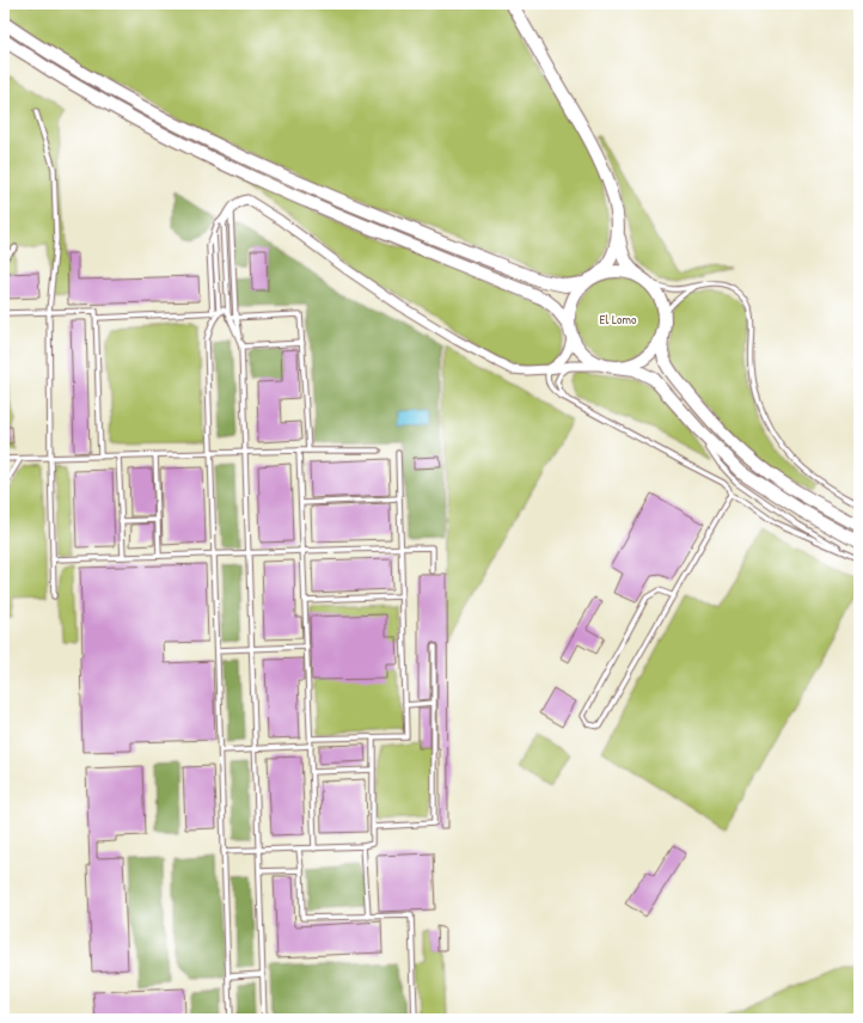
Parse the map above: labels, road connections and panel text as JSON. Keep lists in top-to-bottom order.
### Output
{
  "parks": ["El Lomo"]
}
